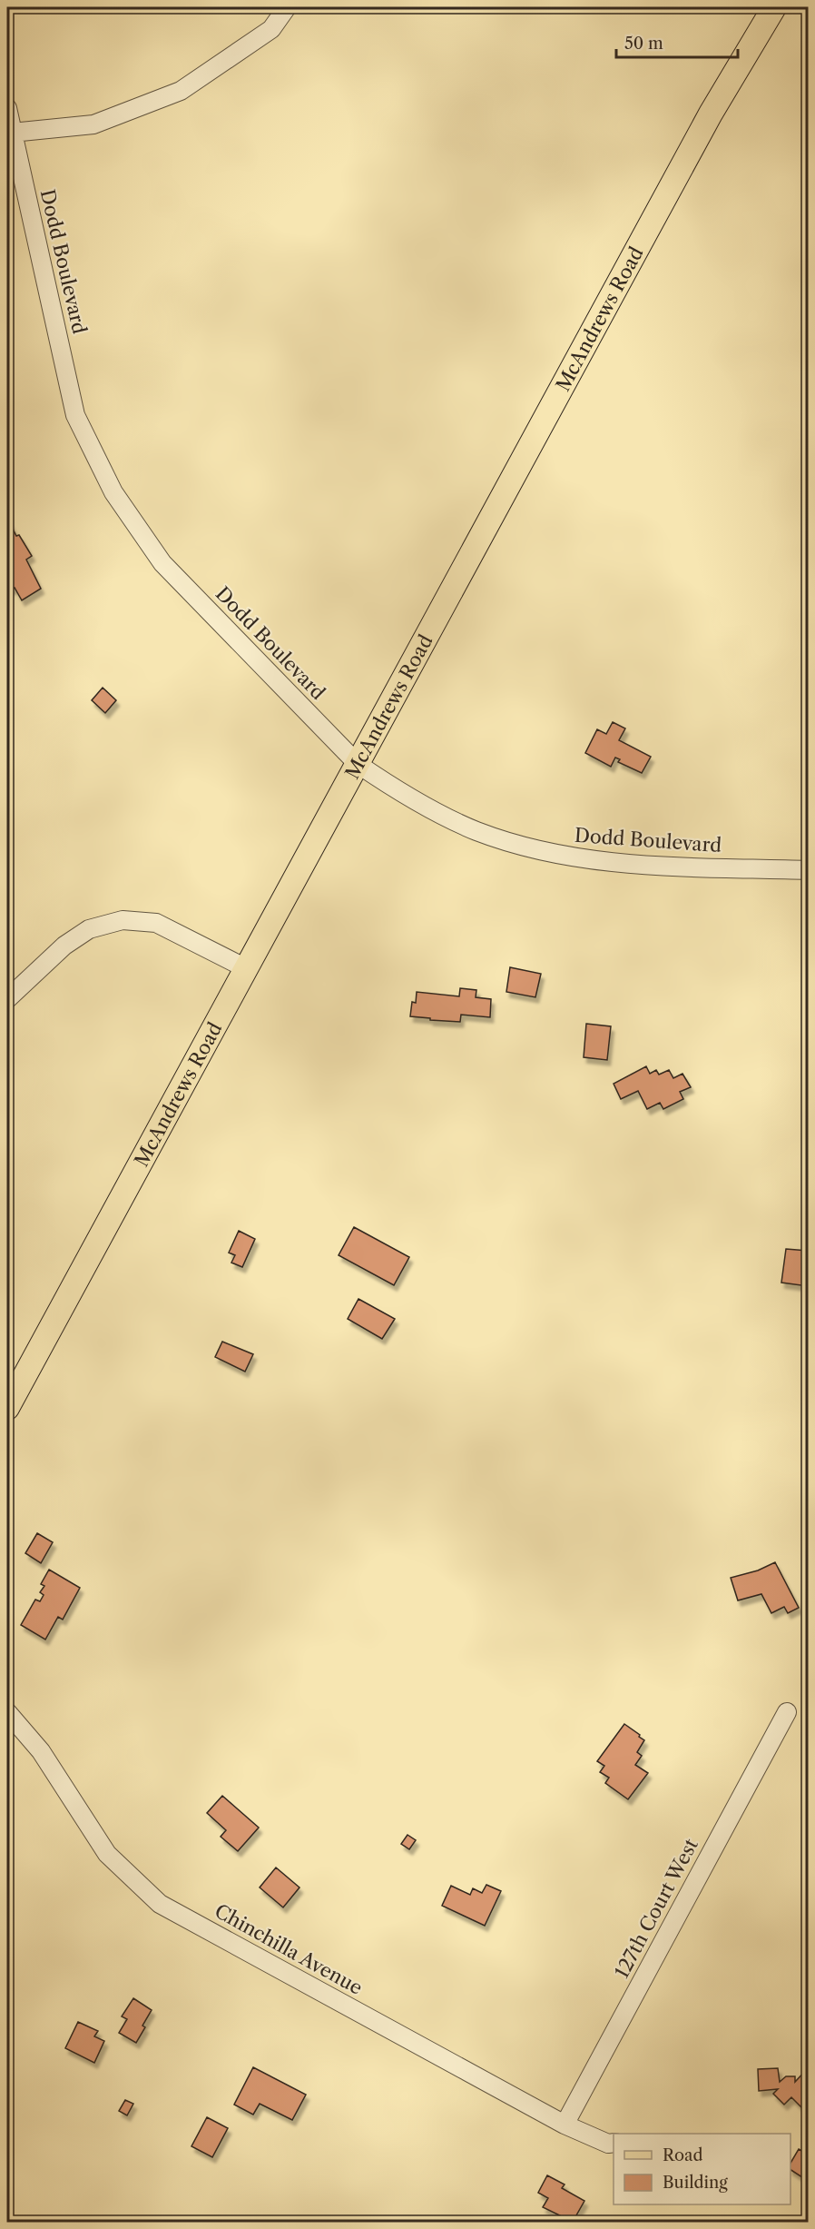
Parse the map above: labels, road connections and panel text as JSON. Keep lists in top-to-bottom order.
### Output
{
  "streets": {
    "main road": ["McAndrews Road"],
    "street": ["Dodd Boulevard", "127th Court West", "Chinchilla Avenue"]
  },
  "crossings": [
    ["Dodd Boulevard", "McAndrews Road"],
    ["127th Court West", "Chinchilla Avenue"]
  ],
  "legend": ["Road", "Building"],
  "scale_bar": "50 m"
}
